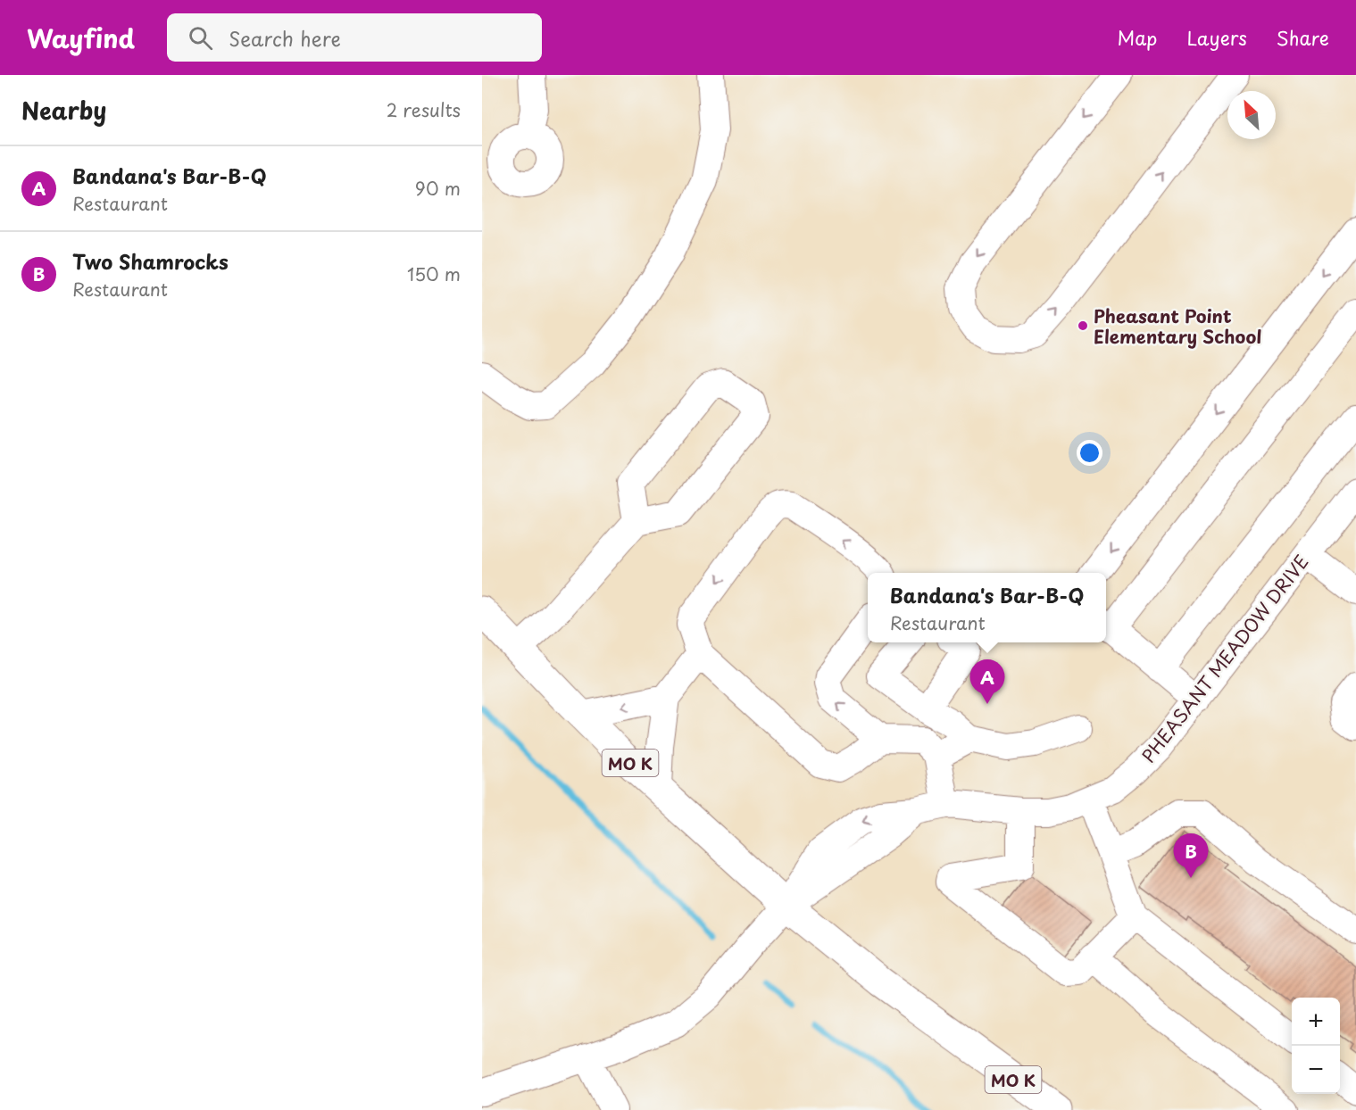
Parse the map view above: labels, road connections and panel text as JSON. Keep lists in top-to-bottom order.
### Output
{
  "streets": {
    "main road": ["MO K"],
    "street": ["PHEASANT MEADOW DRIVE"]
  },
  "crossings": [
    ["PHEASANT MEADOW DRIVE", "MO K"]
  ],
  "places": ["Pheasant Point Elementary School"],
  "north": "top left",
  "page": {
    "header": "Wayfind",
    "search": "Search here",
    "nav": ["Map", "Layers", "Share"],
    "heading": ["Nearby", "2 results"],
    "list": [
      {
        "mark": "A",
        "name": "Bandana's Bar-B-Q",
        "note": "Restaurant",
        "value": "90 m"
      },
      {
        "mark": "B",
        "name": "Two Shamrocks",
        "note": "Restaurant",
        "value": "150 m"
      }
    ],
    "popup": ["Bandana's Bar-B-Q", "Restaurant"],
    "pins": ["A", "B"],
    "map_buttons": ["+", "−"]
  }
}
